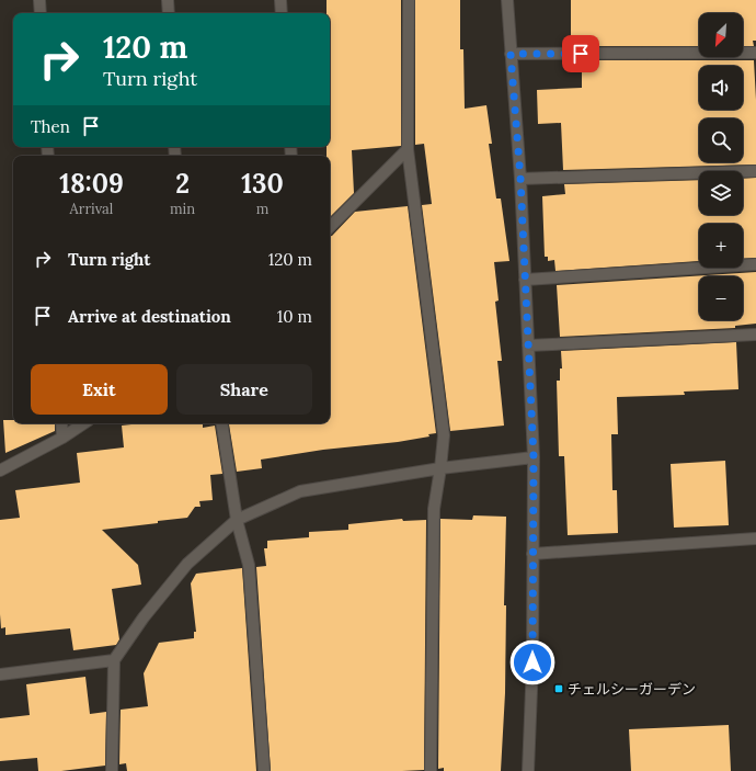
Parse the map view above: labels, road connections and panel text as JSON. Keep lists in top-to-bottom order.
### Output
{
  "places": {
    "transit": ["チェルシーガーデン"]
  },
  "north": "bottom left",
  "page": {
    "map_buttons": ["+", "−"],
    "turn": ["120 m", "Turn right"],
    "then": "Then",
    "eta": [
      "18:09",
      "Arrival",
      "2",
      "min",
      "130",
      "m"
    ],
    "list": [
      {
        "name": "Turn right",
        "value": "120 m"
      },
      {
        "name": "Arrive at destination",
        "value": "10 m"
      }
    ],
    "buttons": ["Exit", "Share"]
  }
}
